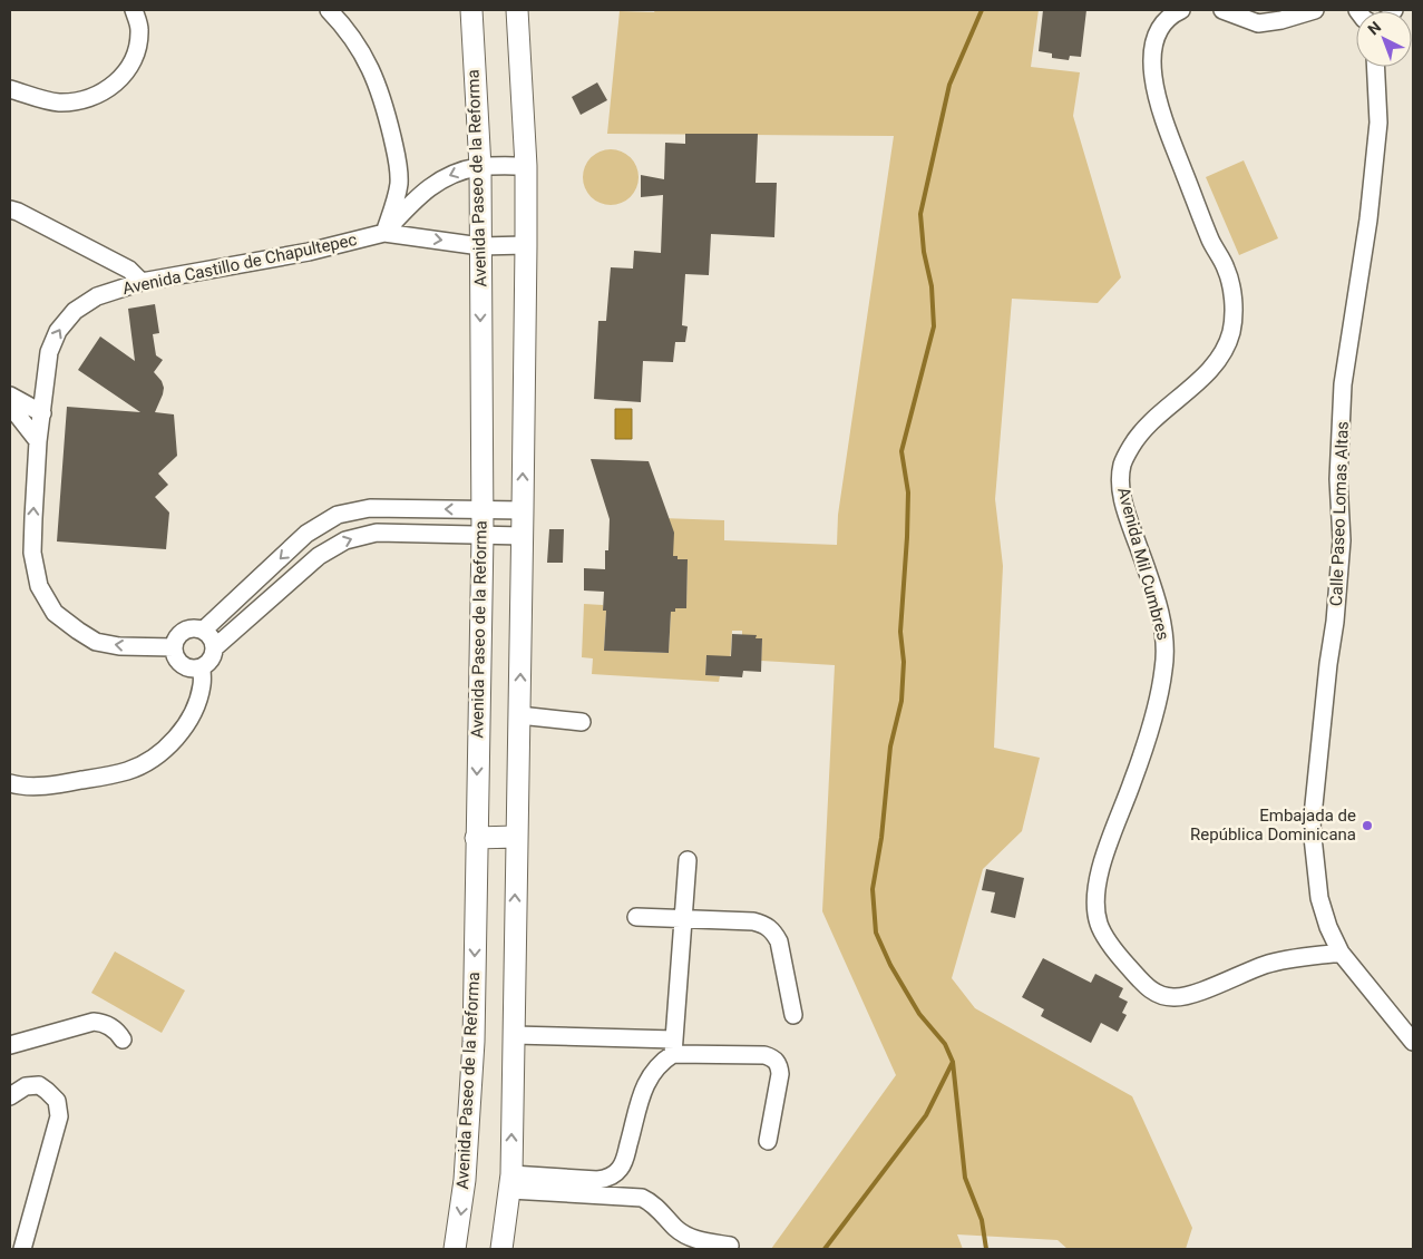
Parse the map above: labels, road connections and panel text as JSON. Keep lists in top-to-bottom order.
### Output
{
  "streets": {
    "main road": ["Avenida Paseo de la Reforma"],
    "street": ["Avenida Castillo de Chapultepec", "Calle Paseo Lomas Altas", "Avenida Mil Cumbres"]
  },
  "crossings": [
    ["Avenida Paseo de la Reforma", "Avenida Castillo de Chapultepec"],
    ["Calle Paseo Lomas Altas", "Avenida Mil Cumbres"]
  ],
  "places": ["Embajada de República Dominicana"],
  "north": "top left"
}
